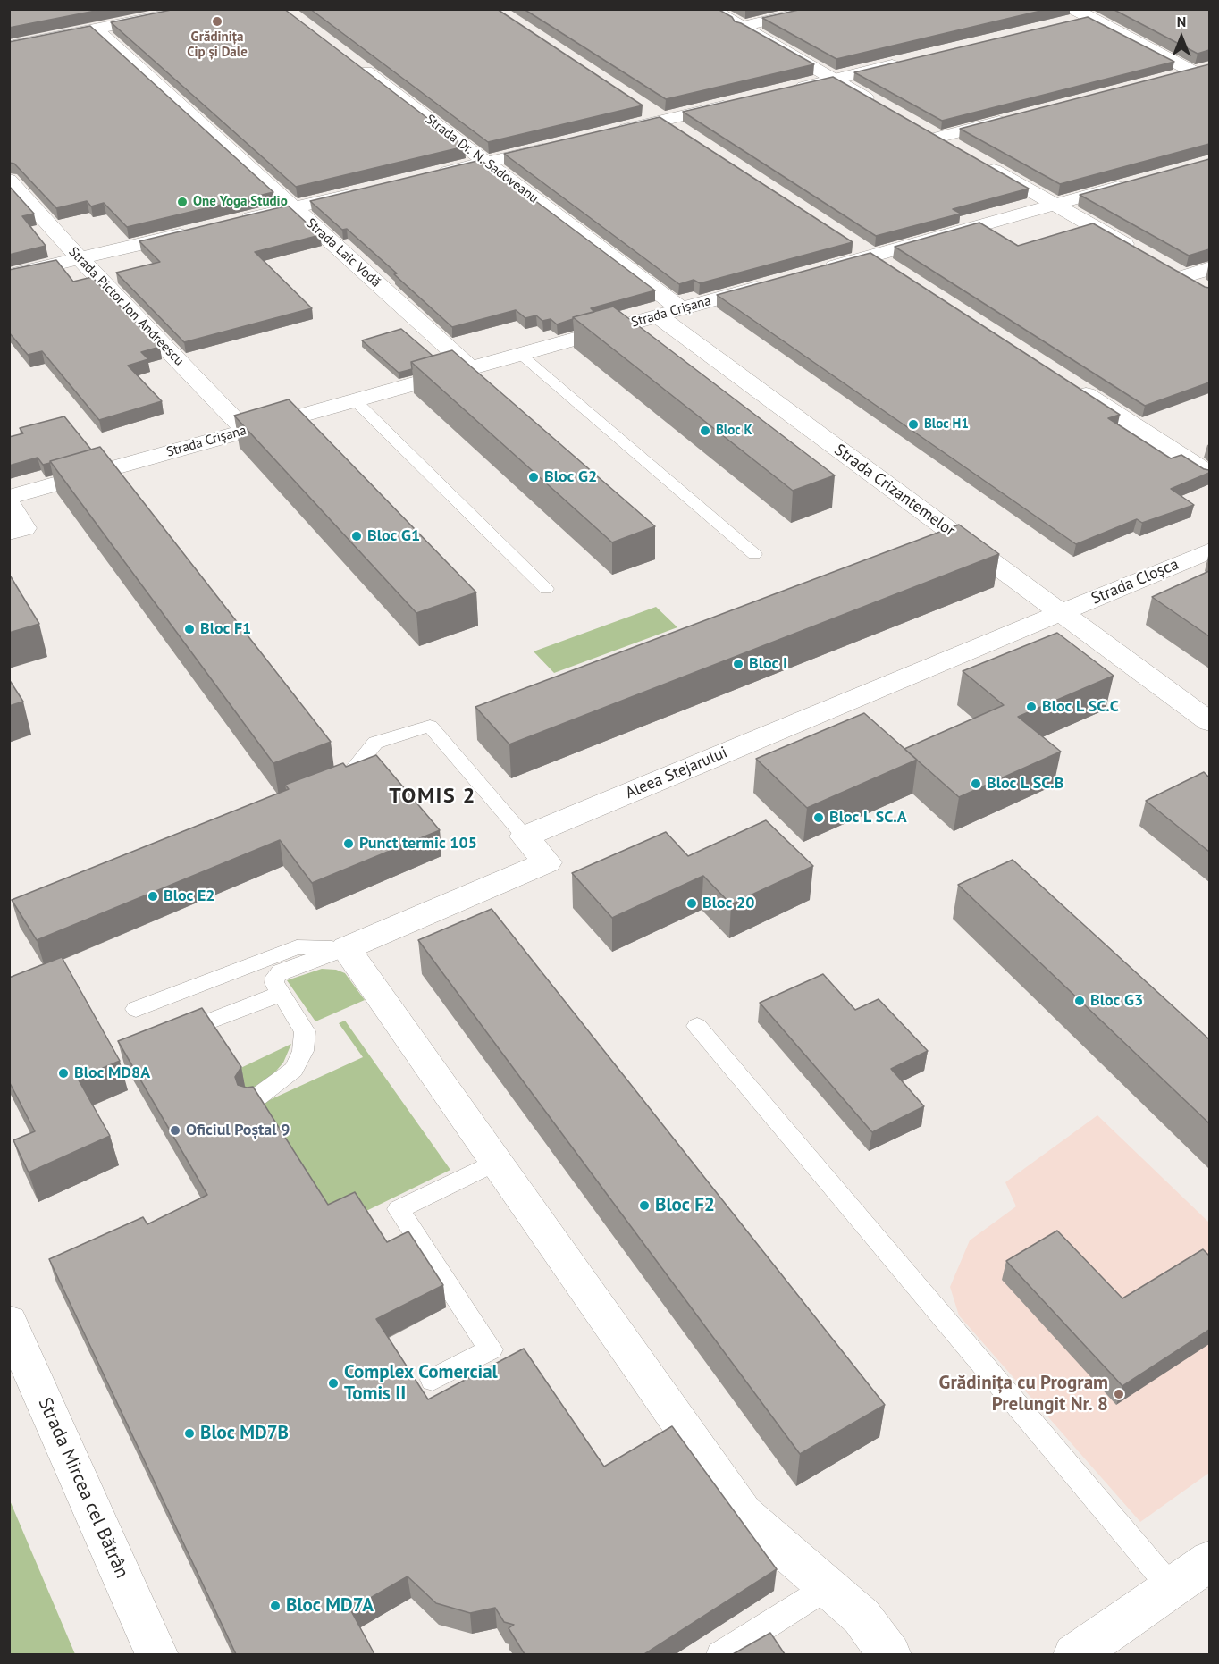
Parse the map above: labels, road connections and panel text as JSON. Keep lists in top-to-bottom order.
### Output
{
  "streets": {
    "street": [
      "Strada Dr. N. Sadoveanu",
      "Strada Laic Vodă",
      "Strada Pictor Ion Andreescu",
      "Strada Crișana",
      "Strada Crizantemelor",
      "Strada Cloșca",
      "Aleea Stejarului",
      "Strada Mircea cel Bătrân"
    ]
  },
  "crossings": [
    ["Strada Dr. N. Sadoveanu", "Strada Crișana"],
    ["Strada Laic Vodă", "Strada Crișana"],
    ["Strada Pictor Ion Andreescu", "Strada Crișana"],
    ["Strada Crișana", "Strada Crizantemelor"],
    ["Strada Crizantemelor", "Strada Cloșca"],
    ["Strada Crizantemelor", "Aleea Stejarului"],
    ["Strada Cloșca", "Aleea Stejarului"]
  ],
  "districts": ["TOMIS 2"],
  "places": [
    "Grădinița Cip și Dale",
    "One Yoga Studio",
    "Bloc H1",
    "Bloc K",
    "Bloc G2",
    "Bloc G1",
    "Bloc F1",
    "Bloc I",
    "Bloc L SC.C",
    "Bloc L SC.B",
    "Bloc L SC.A",
    "Punct termic 105",
    "Bloc E2",
    "Bloc 20",
    "Bloc G3",
    "Bloc MD8A",
    "Oficiul Poștal 9",
    "Bloc F2",
    "Complex Comercial Tomis II",
    "Grădinița cu Program Prelungit Nr. 8",
    "Bloc MD7B",
    "Bloc MD7A"
  ],
  "north": "top"
}
